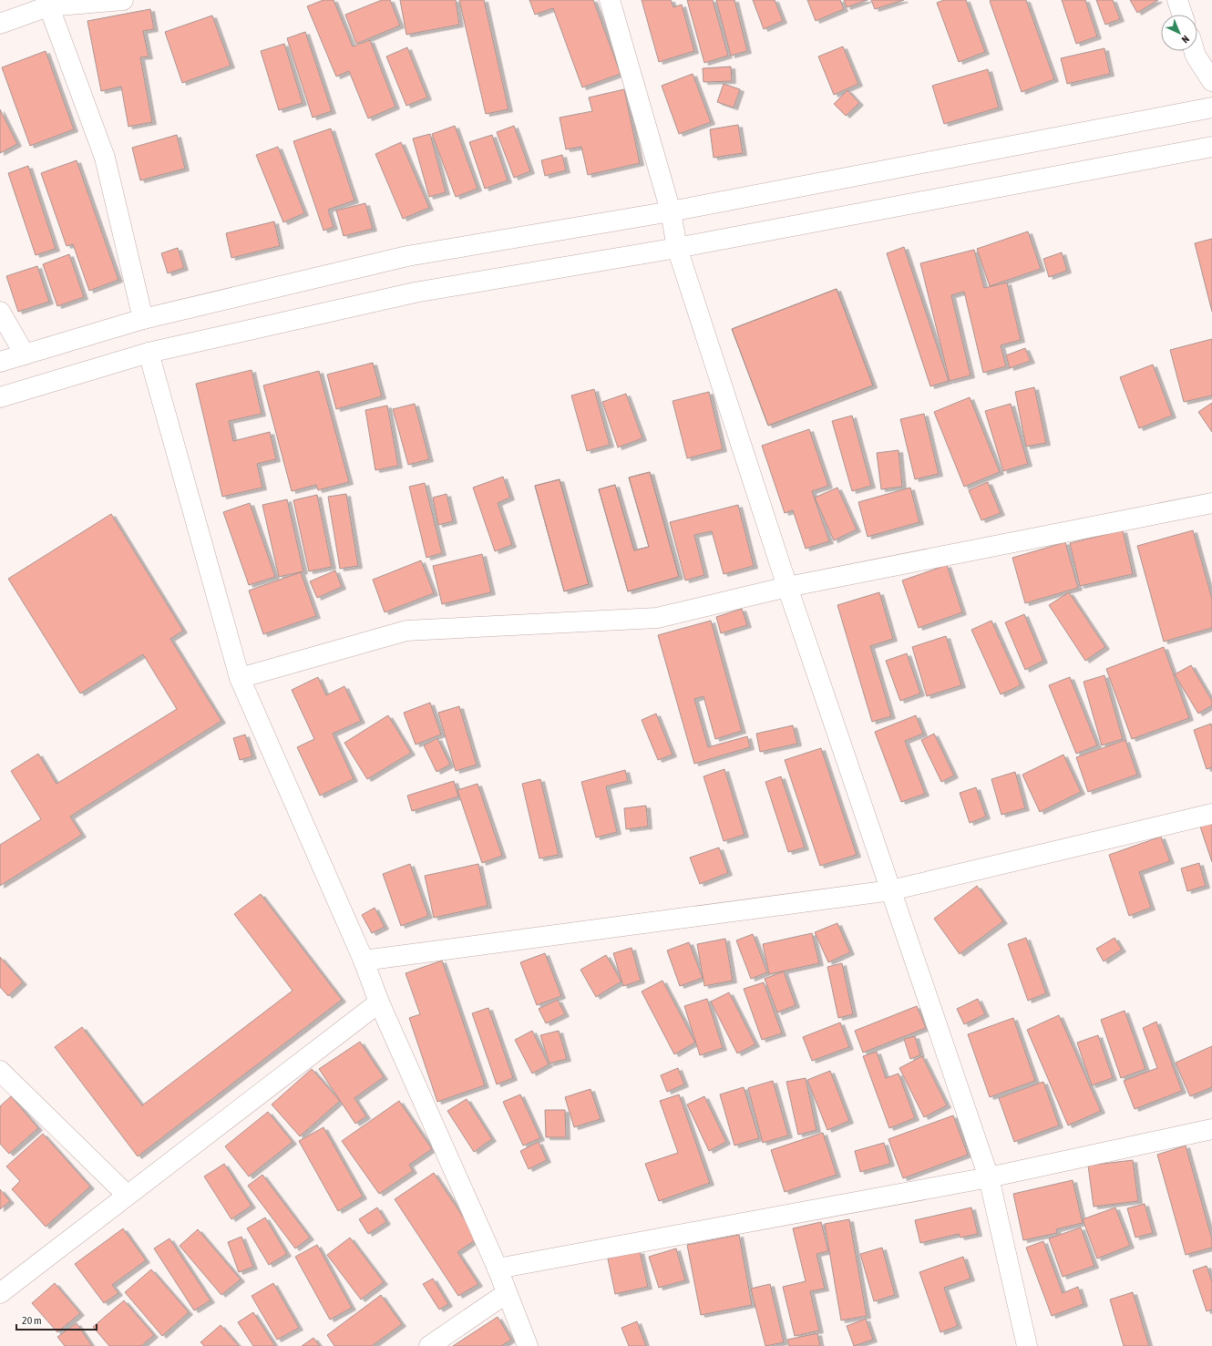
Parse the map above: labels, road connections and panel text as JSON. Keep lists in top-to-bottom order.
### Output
{
  "scale_bar": "20 m",
  "north": "bottom right"
}
